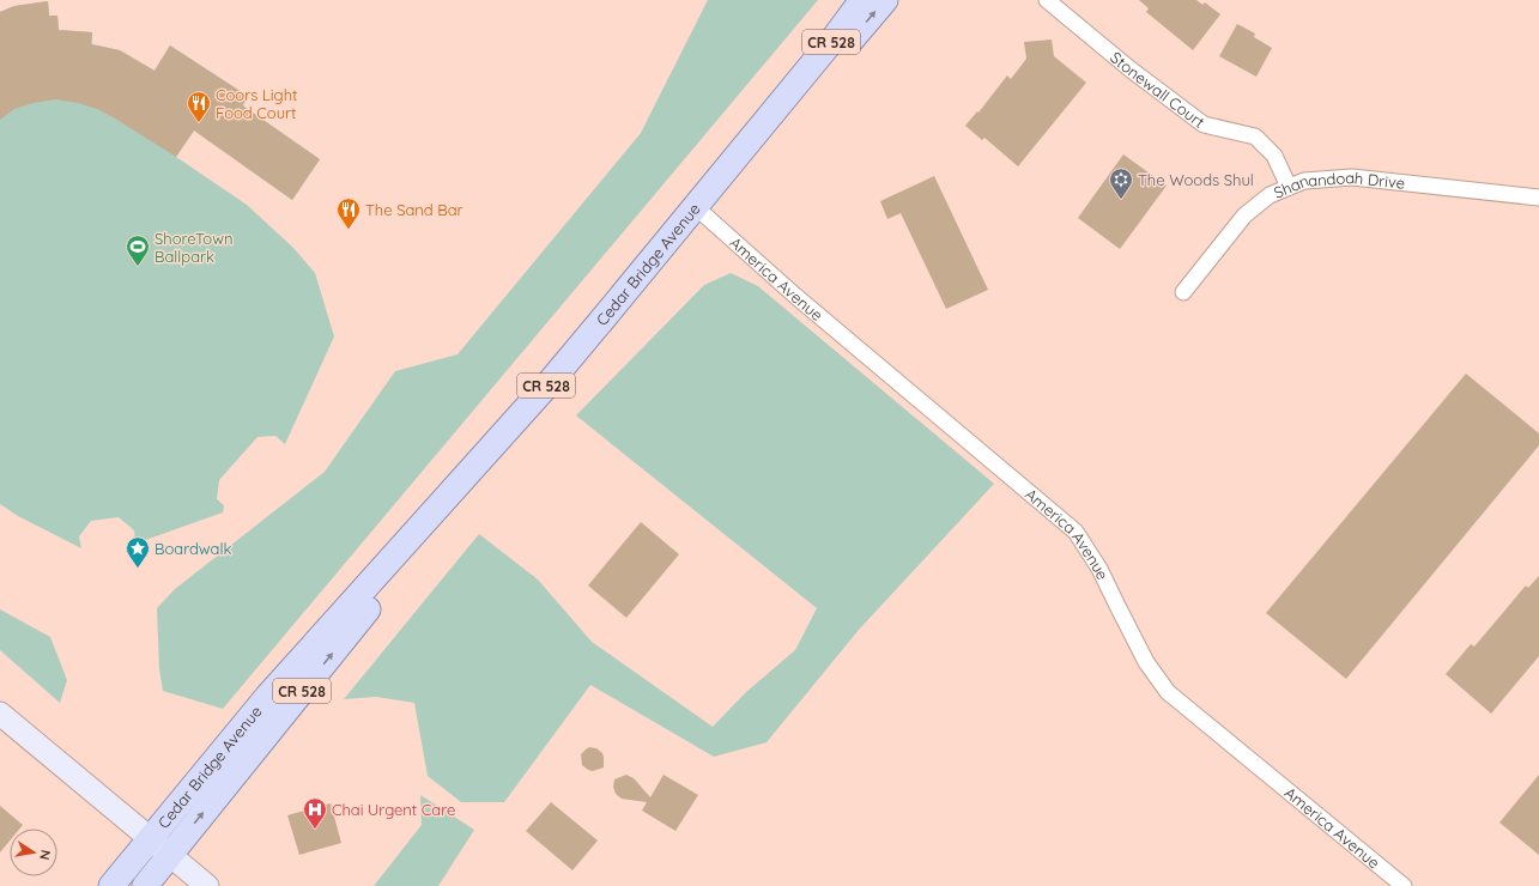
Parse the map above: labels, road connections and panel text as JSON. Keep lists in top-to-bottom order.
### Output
{
  "streets": {
    "main road": ["CR 528", "Cedar Bridge Avenue"],
    "street": ["Stonewall Court", "Shanandoah Drive", "America Avenue"]
  },
  "crossings": [
    ["Stonewall Court", "Shanandoah Drive"],
    ["Cedar Bridge Avenue", "America Avenue"]
  ],
  "places": {
    "restaurant": ["Coors Light Food Court", "The Sand Bar"],
    "synagogue": ["The Woods Shul"],
    "sports": ["ShoreTown Ballpark"],
    "place": ["Boardwalk"],
    "hospital": ["Chai Urgent Care"]
  },
  "north": "right"
}
